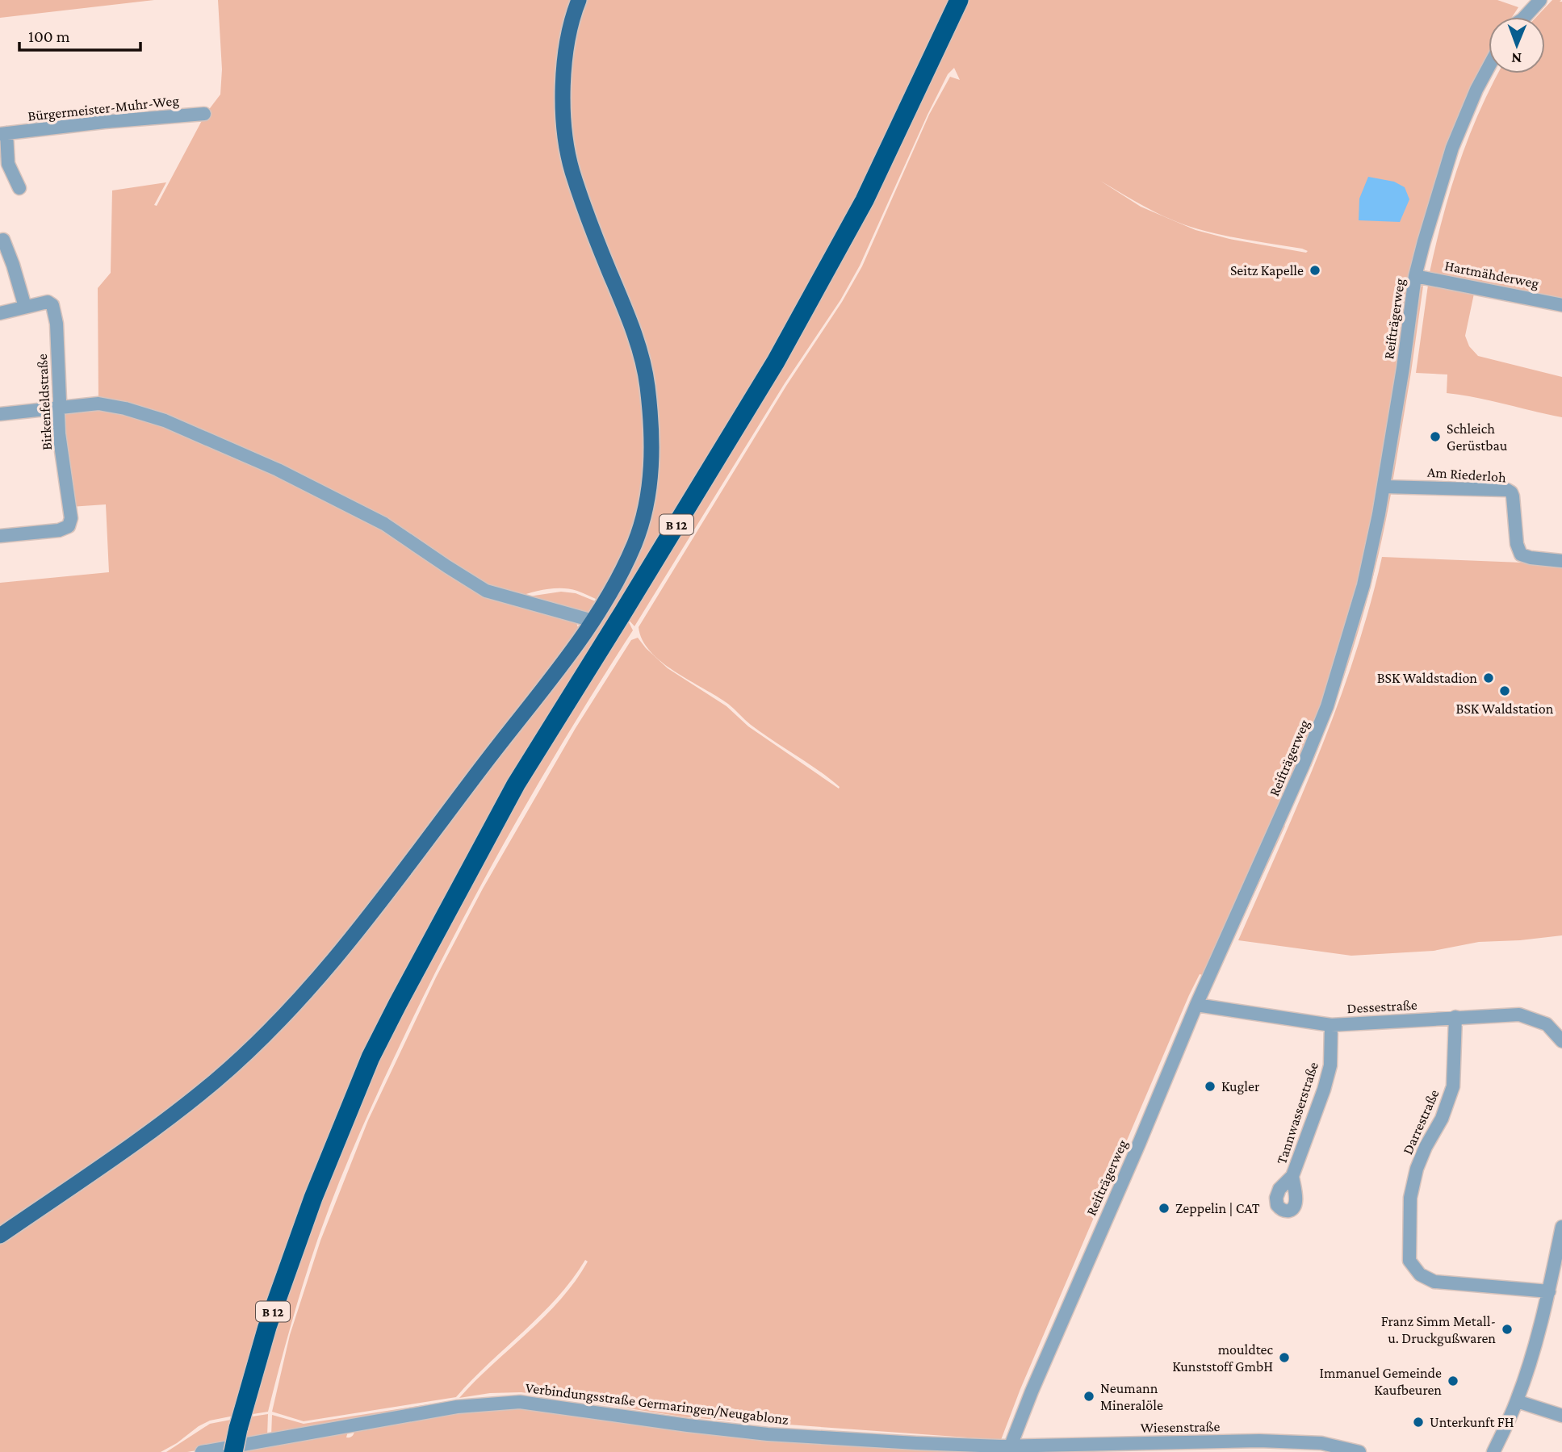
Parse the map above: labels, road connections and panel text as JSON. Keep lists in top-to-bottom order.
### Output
{
  "streets": {
    "highway": ["B 12"],
    "street": [
      "Bürgermeister-Muhr-Weg",
      "Hartmähderweg",
      "Reifträgerweg",
      "Birkenfeldstraße",
      "Am Riederloh",
      "Dessestraße",
      "Tannwasserstraße",
      "Darrestraße",
      "Verbindungsstraße Germaringen/Neugablonz",
      "Wiesenstraße"
    ]
  },
  "crossings": [
    ["Hartmähderweg", "Reifträgerweg"],
    ["Reifträgerweg", "Am Riederloh"],
    ["Reifträgerweg", "Dessestraße"],
    ["Reifträgerweg", "Verbindungsstraße Germaringen/Neugablonz"],
    ["Reifträgerweg", "Wiesenstraße"],
    ["Dessestraße", "Tannwasserstraße"],
    ["Dessestraße", "Darrestraße"],
    ["Verbindungsstraße Germaringen/Neugablonz", "Wiesenstraße"]
  ],
  "places": [
    "Seitz Kapelle",
    "Schleich Gerüstbau",
    "BSK Waldstadion",
    "BSK Waldstation",
    "Kugler",
    "Zeppelin | CAT",
    "Franz Simm Metall- u. Druckgußwaren",
    "mouldtec Kunststoff GmbH",
    "Immanuel Gemeinde Kaufbeuren",
    "Neumann Mineralöle",
    "Unterkunft FH"
  ],
  "scale_bar": "100 m",
  "north": "bottom"
}
